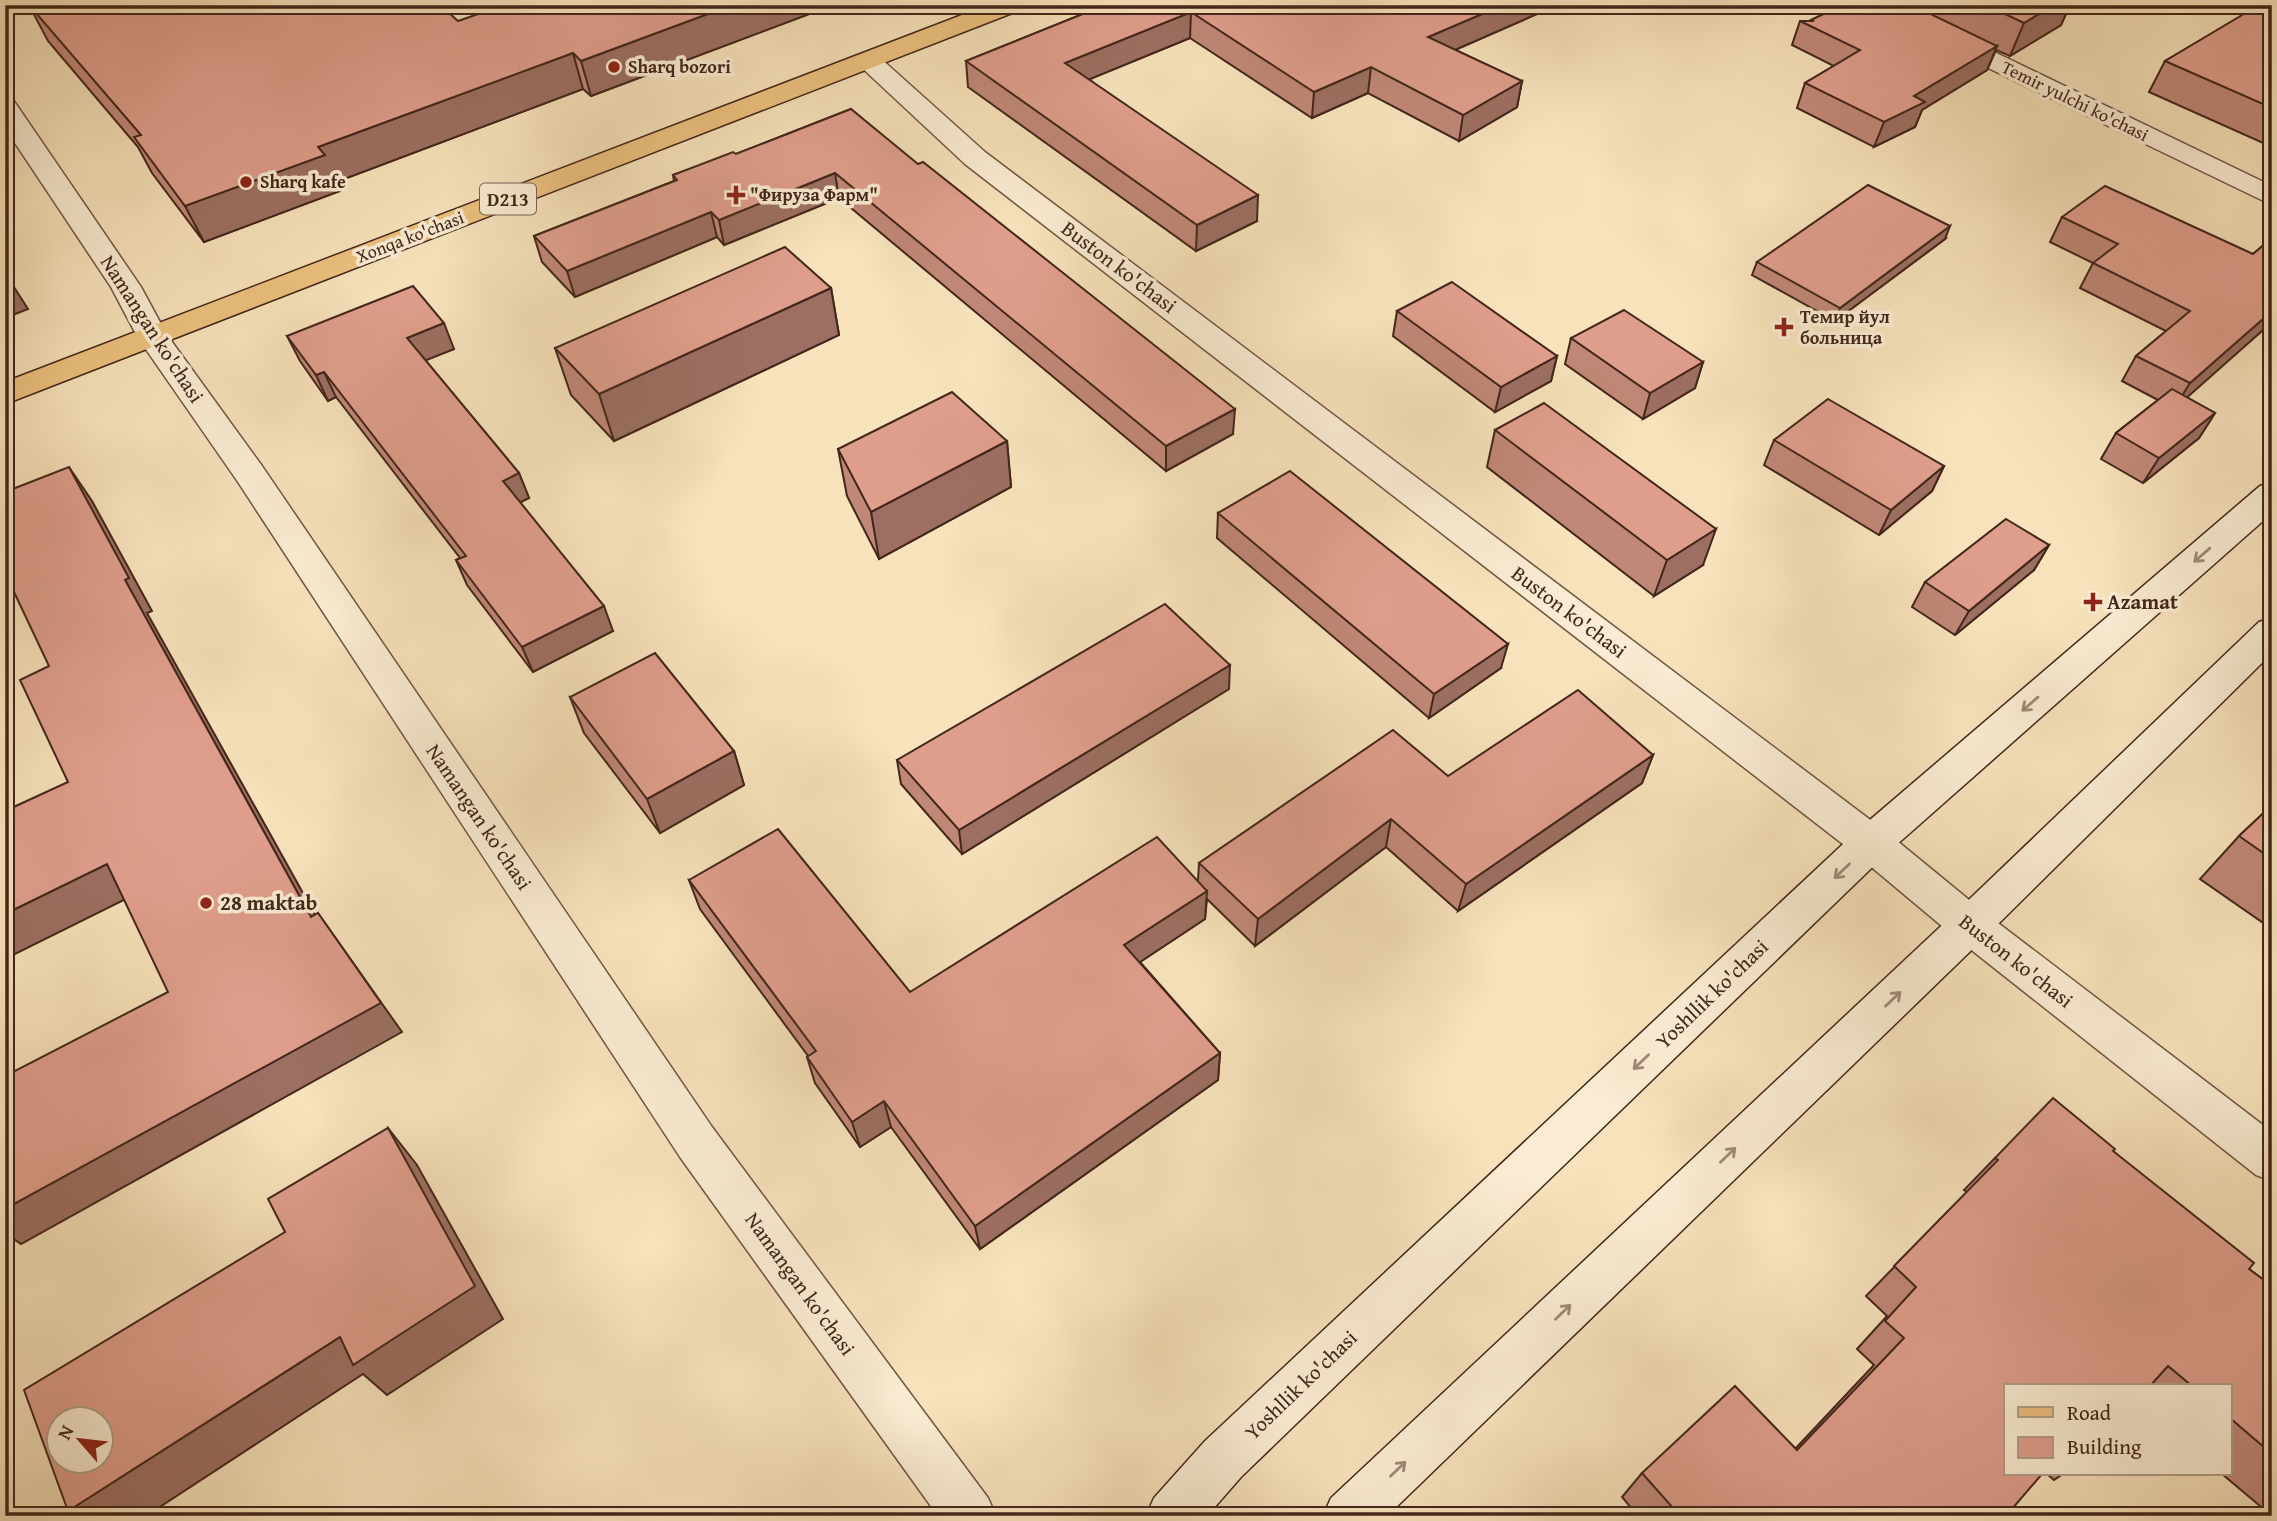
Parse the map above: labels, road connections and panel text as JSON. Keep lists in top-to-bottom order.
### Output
{
  "streets": {
    "main road": ["D213", "Xonqa ko'chasi"],
    "street": [
      "Temir yulchi ko'chasi",
      "Buston ko'chasi",
      "Namangan ko'chasi",
      "Yoshllik ko'chasi"
    ]
  },
  "crossings": [
    ["Xonqa ko'chasi", "Buston ko'chasi"],
    ["Xonqa ko'chasi", "Namangan ko'chasi"],
    ["Buston ko'chasi", "Yoshllik ko'chasi"]
  ],
  "places": {
    "other": ["Sharq bozori", "Sharq kafe", "28 maktab"],
    "health": ["\"Фируза Фарм\"", "Темир йул больница", "Azamat"]
  },
  "legend": ["Road", "Building"],
  "north": "top left"
}
